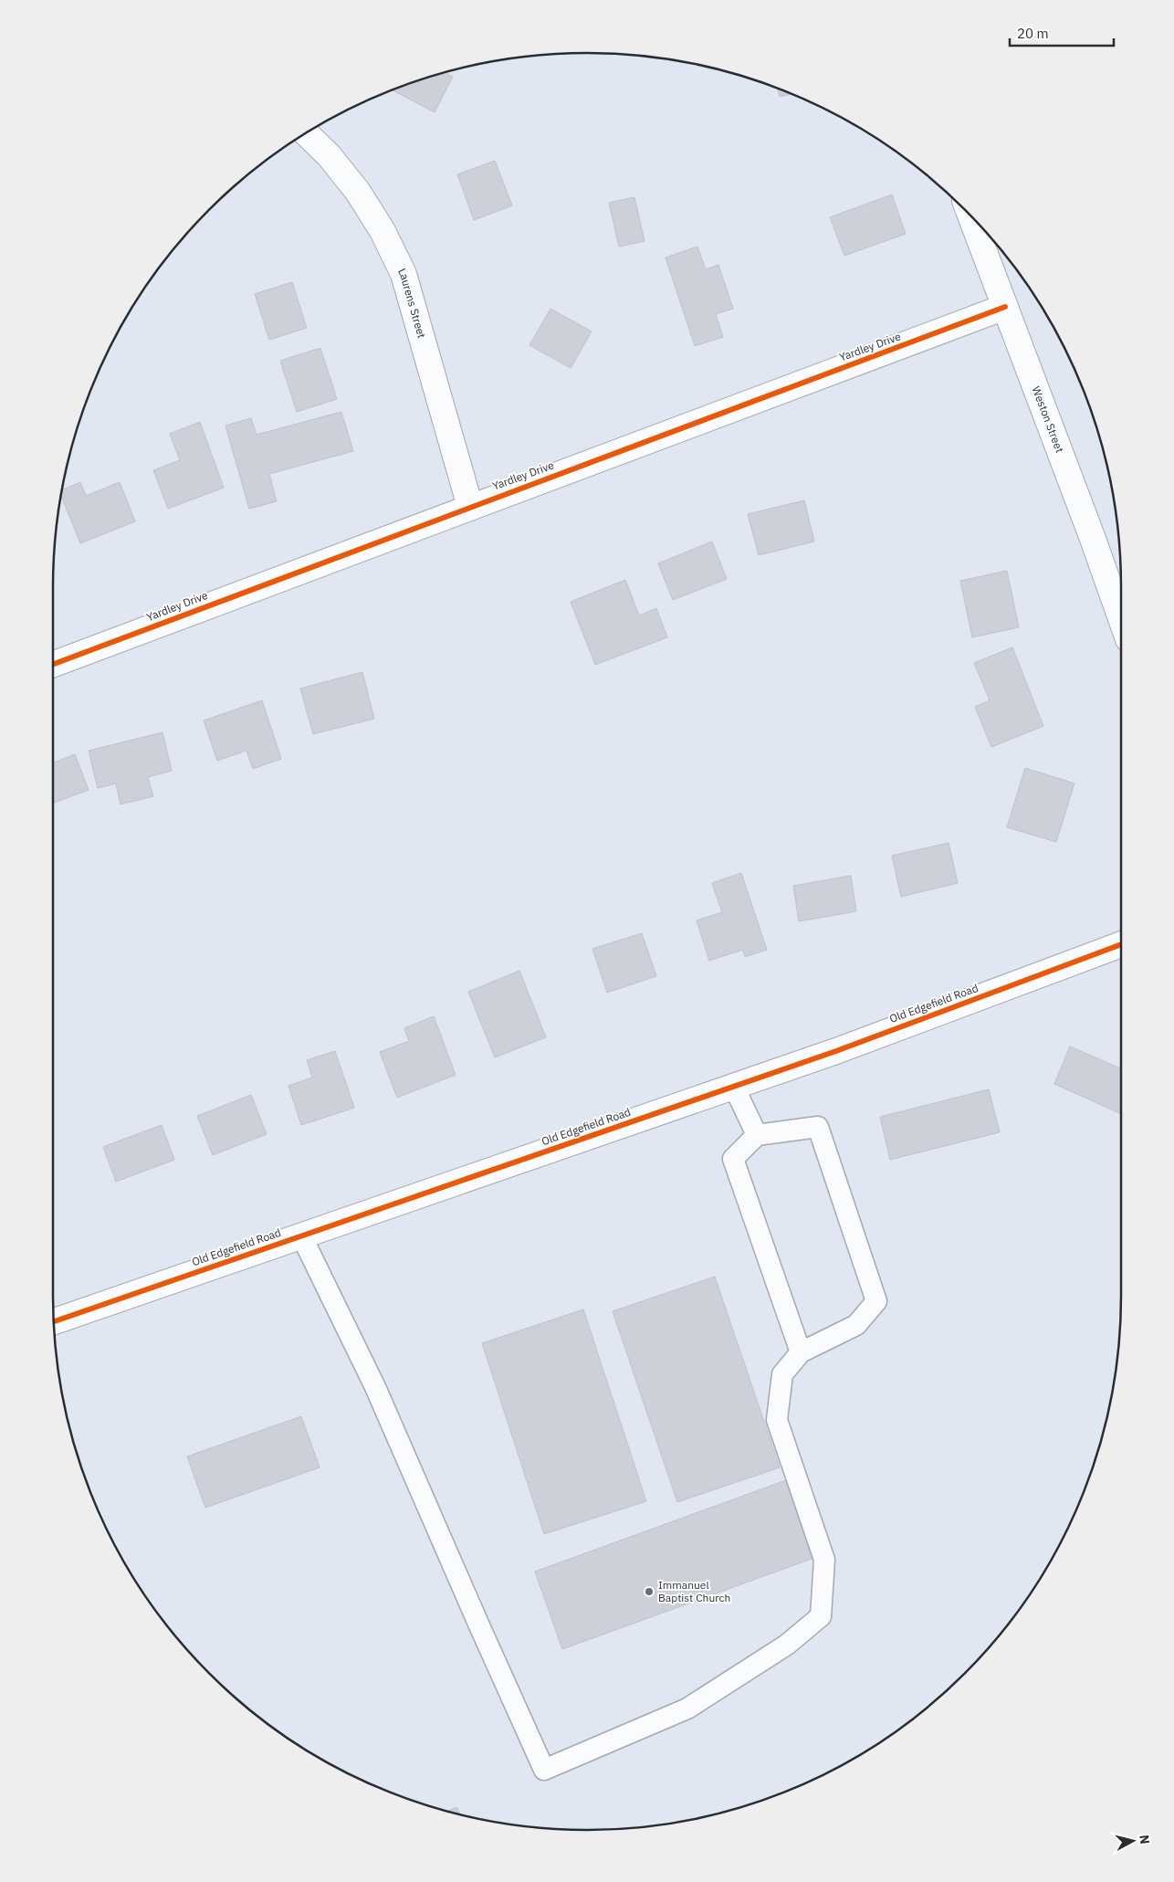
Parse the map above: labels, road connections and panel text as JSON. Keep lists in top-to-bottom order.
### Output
{
  "streets": {
    "street": [
      "Laurens Street",
      "Yardley Drive",
      "Weston Street",
      "Old Edgefield Road"
    ]
  },
  "crossings": [
    ["Laurens Street", "Yardley Drive"],
    ["Yardley Drive", "Weston Street"]
  ],
  "places": ["Immanuel Baptist Church"],
  "scale_bar": "20 m",
  "north": "right"
}
